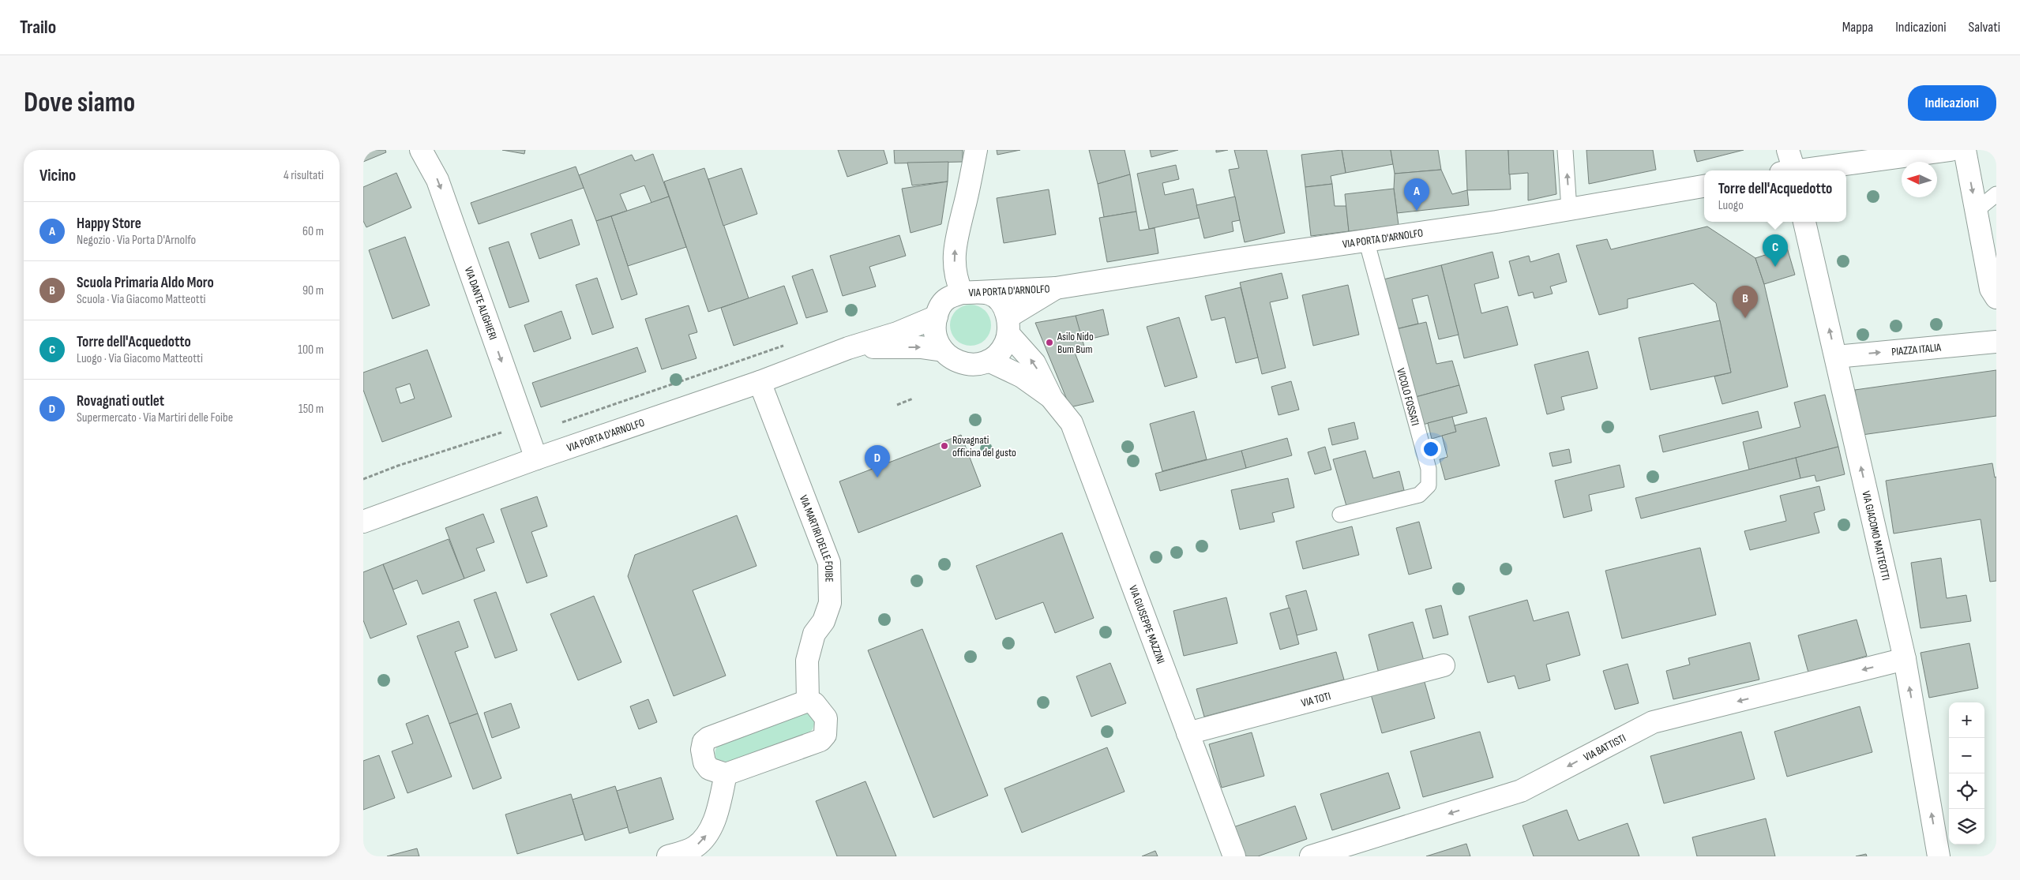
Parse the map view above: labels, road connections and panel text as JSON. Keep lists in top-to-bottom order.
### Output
{
  "streets": {
    "street": [
      "VIA PORTA D'ARNOLFO",
      "VIA DANTE ALIGHIERI",
      "PIAZZA ITALIA",
      "VIA GIACOMO MATTEOTTI",
      "VIA MARTIRI DELLE FOIBE",
      "VIA GIUSEPPE MAZZINI",
      "VIA TOTI",
      "VIA BATTISTI"
    ],
    "lane": ["VICOLO FOSSATI"]
  },
  "crossings": [
    ["VIA PORTA D'ARNOLFO", "VIA DANTE ALIGHIERI"],
    ["VIA PORTA D'ARNOLFO", "VICOLO FOSSATI"],
    ["VIA PORTA D'ARNOLFO", "VIA MARTIRI DELLE FOIBE"],
    ["VIA PORTA D'ARNOLFO", "VIA GIUSEPPE MAZZINI"],
    ["PIAZZA ITALIA", "VIA GIACOMO MATTEOTTI"],
    ["VIA GIACOMO MATTEOTTI", "VIA BATTISTI"],
    ["VIA GIUSEPPE MAZZINI", "VIA TOTI"]
  ],
  "one_way": ["VIA DANTE ALIGHIERI", "VIA GIACOMO MATTEOTTI", "VIA BATTISTI"],
  "places": ["Asilo Nido Bum Bum", "Rovagnati officina del gusto"],
  "north": "left",
  "page": {
    "header": "Trailo",
    "nav": ["Mappa", "Indicazioni", "Salvati"],
    "buttons": "Indicazioni",
    "title": "Dove siamo",
    "heading": ["Vicino", "4 risultati"],
    "popup": ["Torre dell'Acquedotto", "Luogo"],
    "pins": [
      "A",
      "C",
      "B",
      "D"
    ],
    "list": [
      {
        "mark": "A",
        "name": "Happy Store",
        "note": "Negozio · Via Porta D'Arnolfo",
        "value": "60 m"
      },
      {
        "mark": "B",
        "name": "Scuola Primaria Aldo Moro",
        "note": "Scuola · Via Giacomo Matteotti",
        "value": "90 m"
      },
      {
        "mark": "C",
        "name": "Torre dell'Acquedotto",
        "note": "Luogo · Via Giacomo Matteotti",
        "value": "100 m"
      },
      {
        "mark": "D",
        "name": "Rovagnati outlet",
        "note": "Supermercato · Via Martiri delle Foibe",
        "value": "150 m"
      }
    ],
    "map_buttons": ["+", "−"]
  }
}
